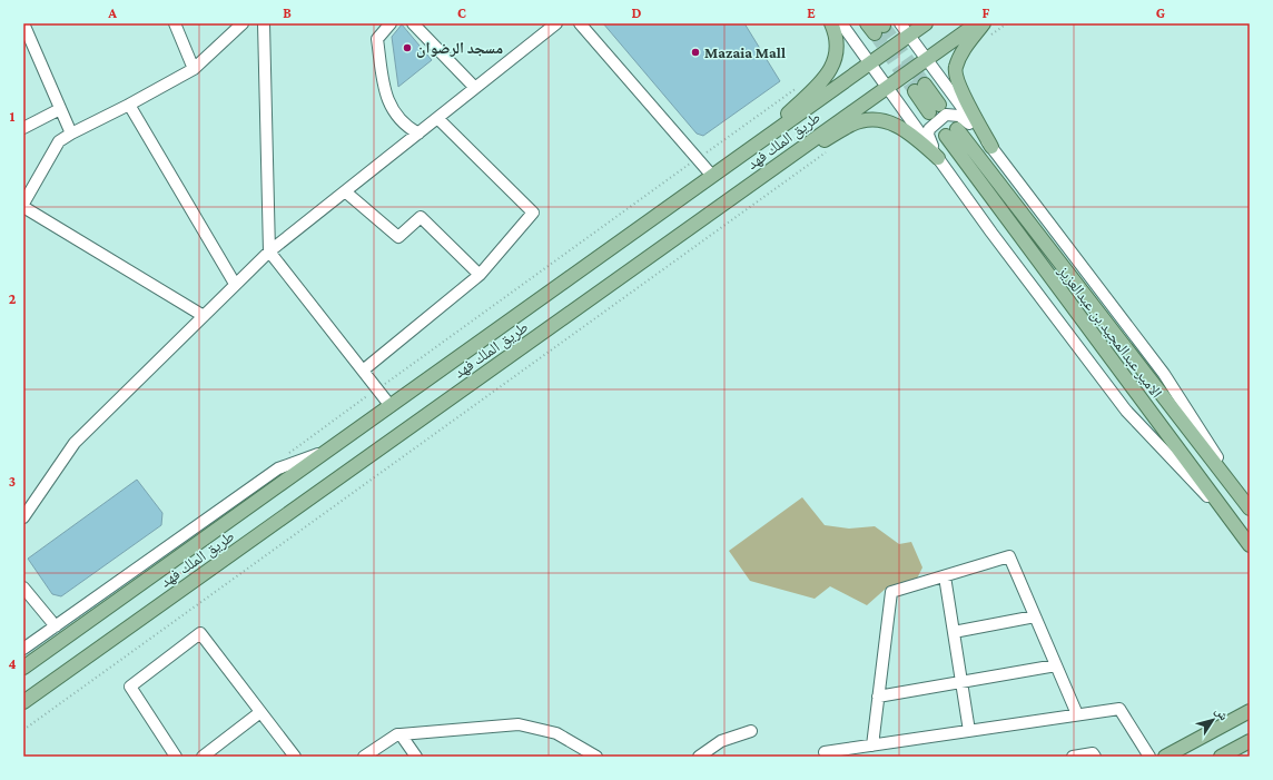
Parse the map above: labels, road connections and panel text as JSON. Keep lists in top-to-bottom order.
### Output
{
  "streets": {
    "main road": ["طريق الملك فهد", "الامير عبدالمجيد بن عبدالعزيز"]
  },
  "places": ["مسجد الرضوان", "Mazaia Mall"],
  "north": "top right",
  "grid": {
    "columns": [
      "A",
      "B",
      "C",
      "D",
      "E",
      "F",
      "G"
    ],
    "rows": [
      "1",
      "2",
      "3",
      "4"
    ]
  }
}
